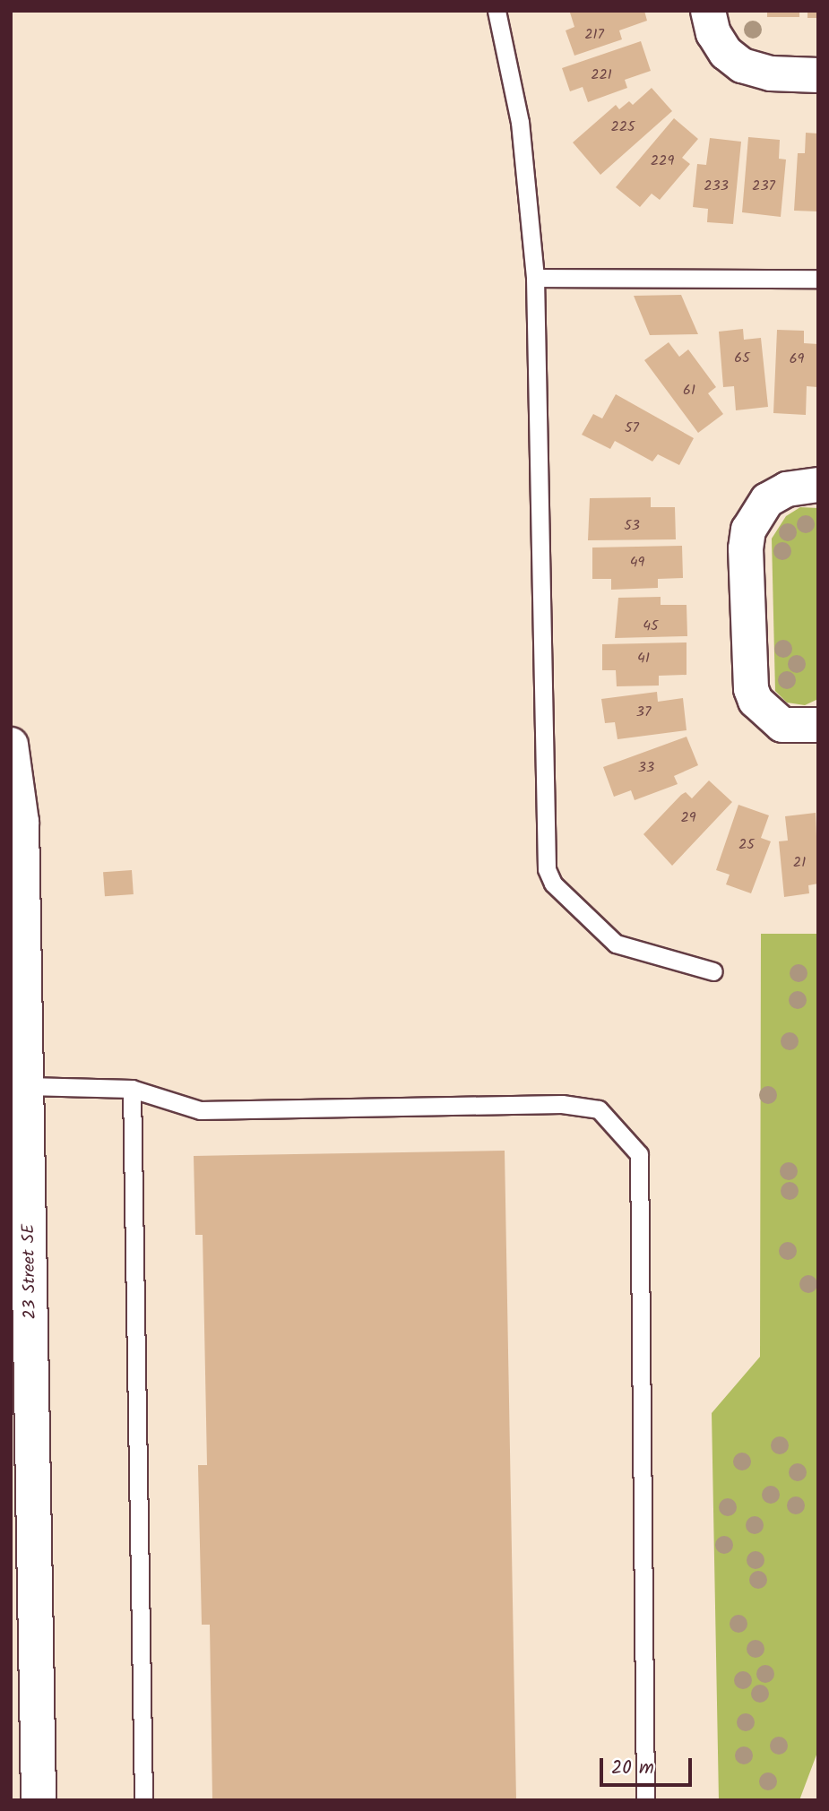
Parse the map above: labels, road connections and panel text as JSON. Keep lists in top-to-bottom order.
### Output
{
  "streets": {
    "street": ["23 Street SE"]
  },
  "house_numbers": [
    "217",
    "221",
    "225",
    "229",
    "233",
    "237",
    "65",
    "69",
    "61",
    "57",
    "53",
    "49",
    "45",
    "41",
    "37",
    "33",
    "29",
    "25",
    "21"
  ],
  "scale_bar": "20 m"
}
